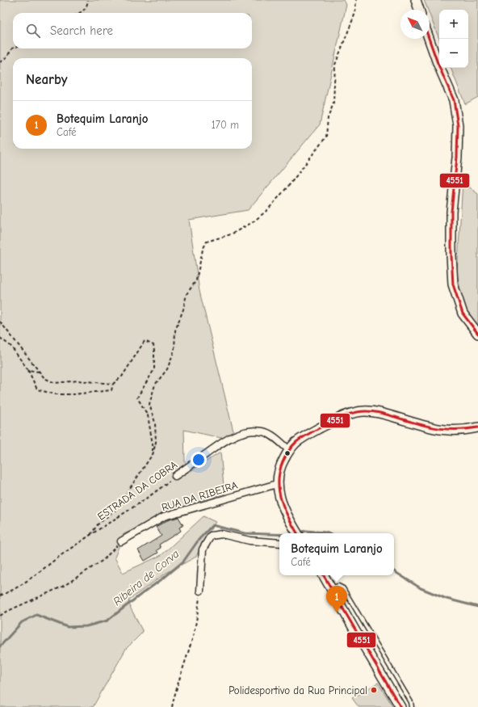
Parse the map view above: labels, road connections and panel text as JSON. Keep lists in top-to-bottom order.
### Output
{
  "streets": {
    "street": ["ESTRADA DA COBRA", "RUA DA RIBEIRA"]
  },
  "water": ["Ribeira de Corva"],
  "places": ["Polidesportivo da Rua Principal"],
  "lines": ["transit line 4551"],
  "north": "top left",
  "page": {
    "map_buttons": ["+", "−"],
    "search": "Search here",
    "heading": "Nearby",
    "list": [
      {
        "mark": "1",
        "name": "Botequim Laranjo",
        "note": "Café",
        "value": "170 m"
      }
    ],
    "popup": ["Botequim Laranjo", "Café"],
    "pins": "1"
  }
}
